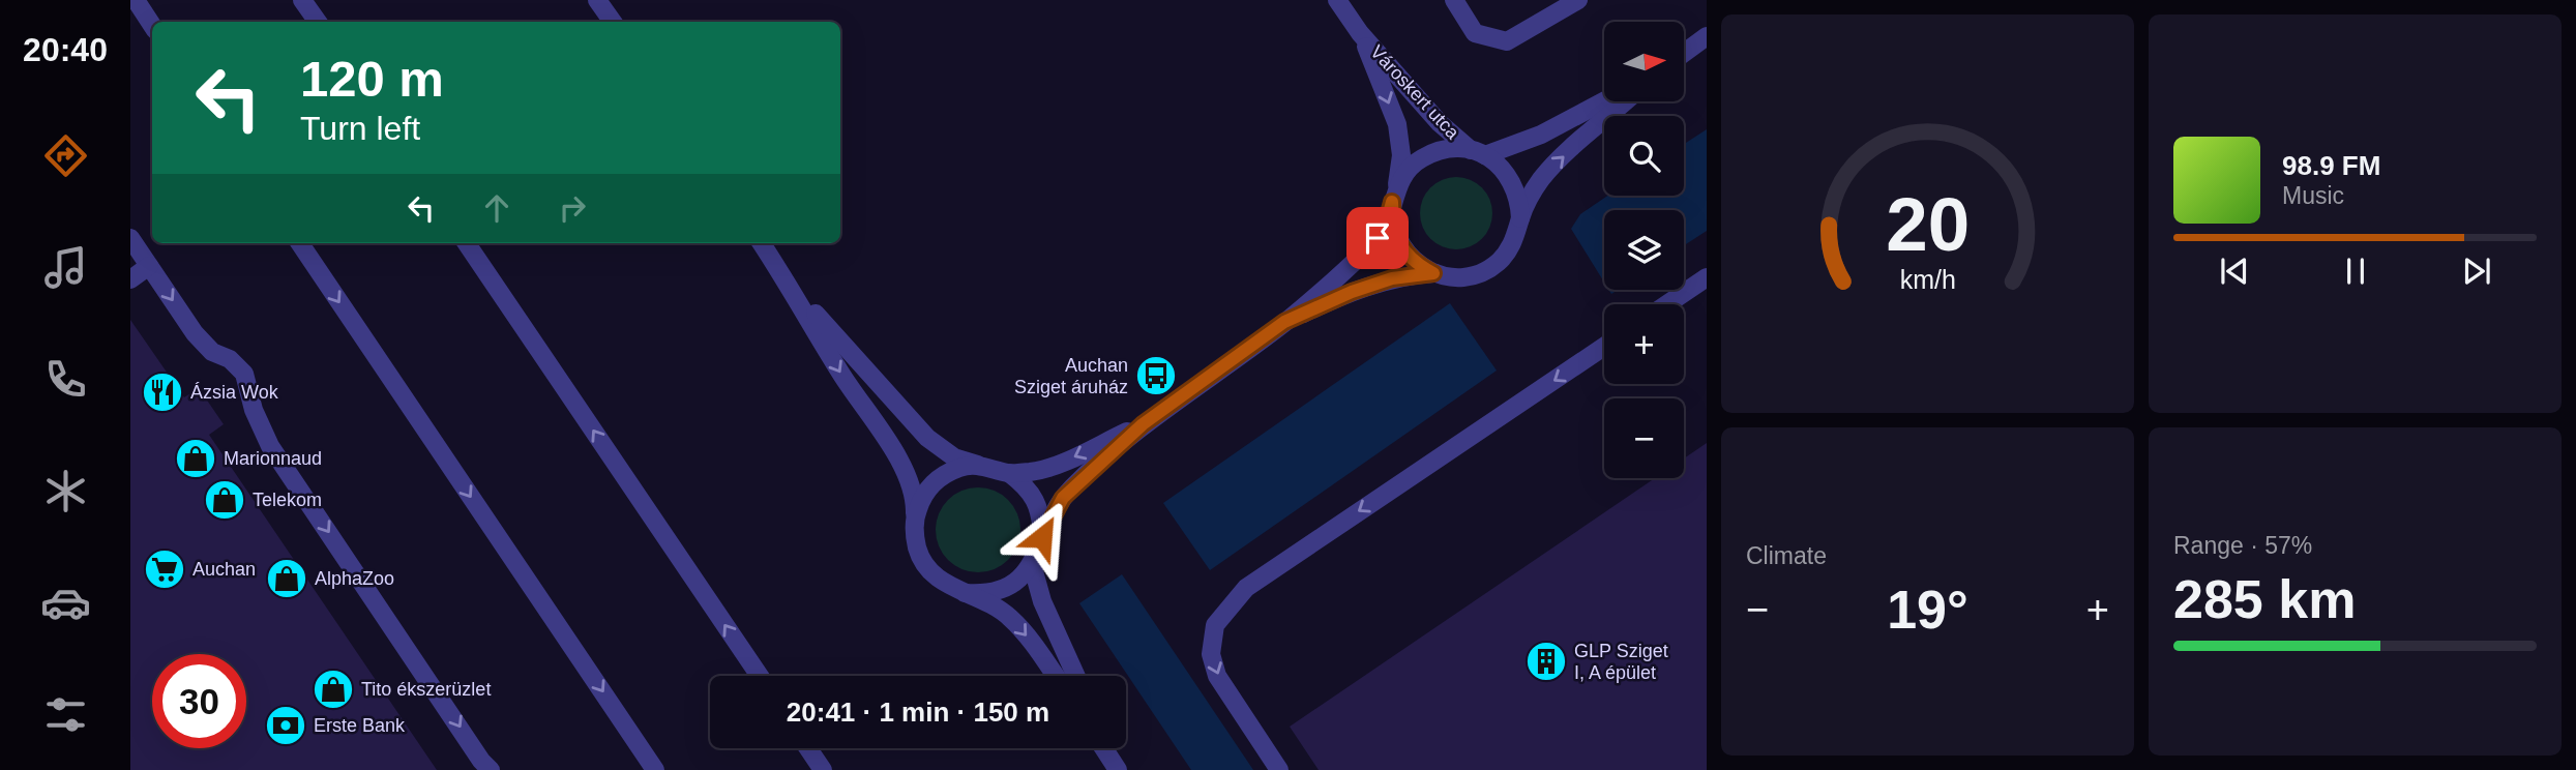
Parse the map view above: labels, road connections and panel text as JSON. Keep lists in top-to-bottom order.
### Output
{
  "streets": {
    "street": ["Városkert utca"]
  },
  "one_way": ["Városkert utca"],
  "places": {
    "bus stop": ["Auchan Sziget áruház"],
    "restaurant": ["Ázsia Wok"],
    "shop": [
      "Marionnaud",
      "Telekom",
      "AlphaZoo",
      "Tito ékszerüzlet"
    ],
    "supermarket": ["Auchan"],
    "building": ["GLP Sziget I, A épület"],
    "bank": ["Erste Bank"]
  },
  "north": "right",
  "page": {
    "tabs": "20:40",
    "map_buttons": ["+", "−"],
    "turn": ["120 m", "Turn left"],
    "song": ["98.9 FM", "Music"],
    "tile": [
      "Climate",
      ["Range · 57%", "285 km"]
    ],
    "heat": ["−", "19°", "+"],
    "limit": "30",
    "trip": "20:41 · 1 min · 150 m",
    "gauge": ["20", "km/h"]
  }
}
